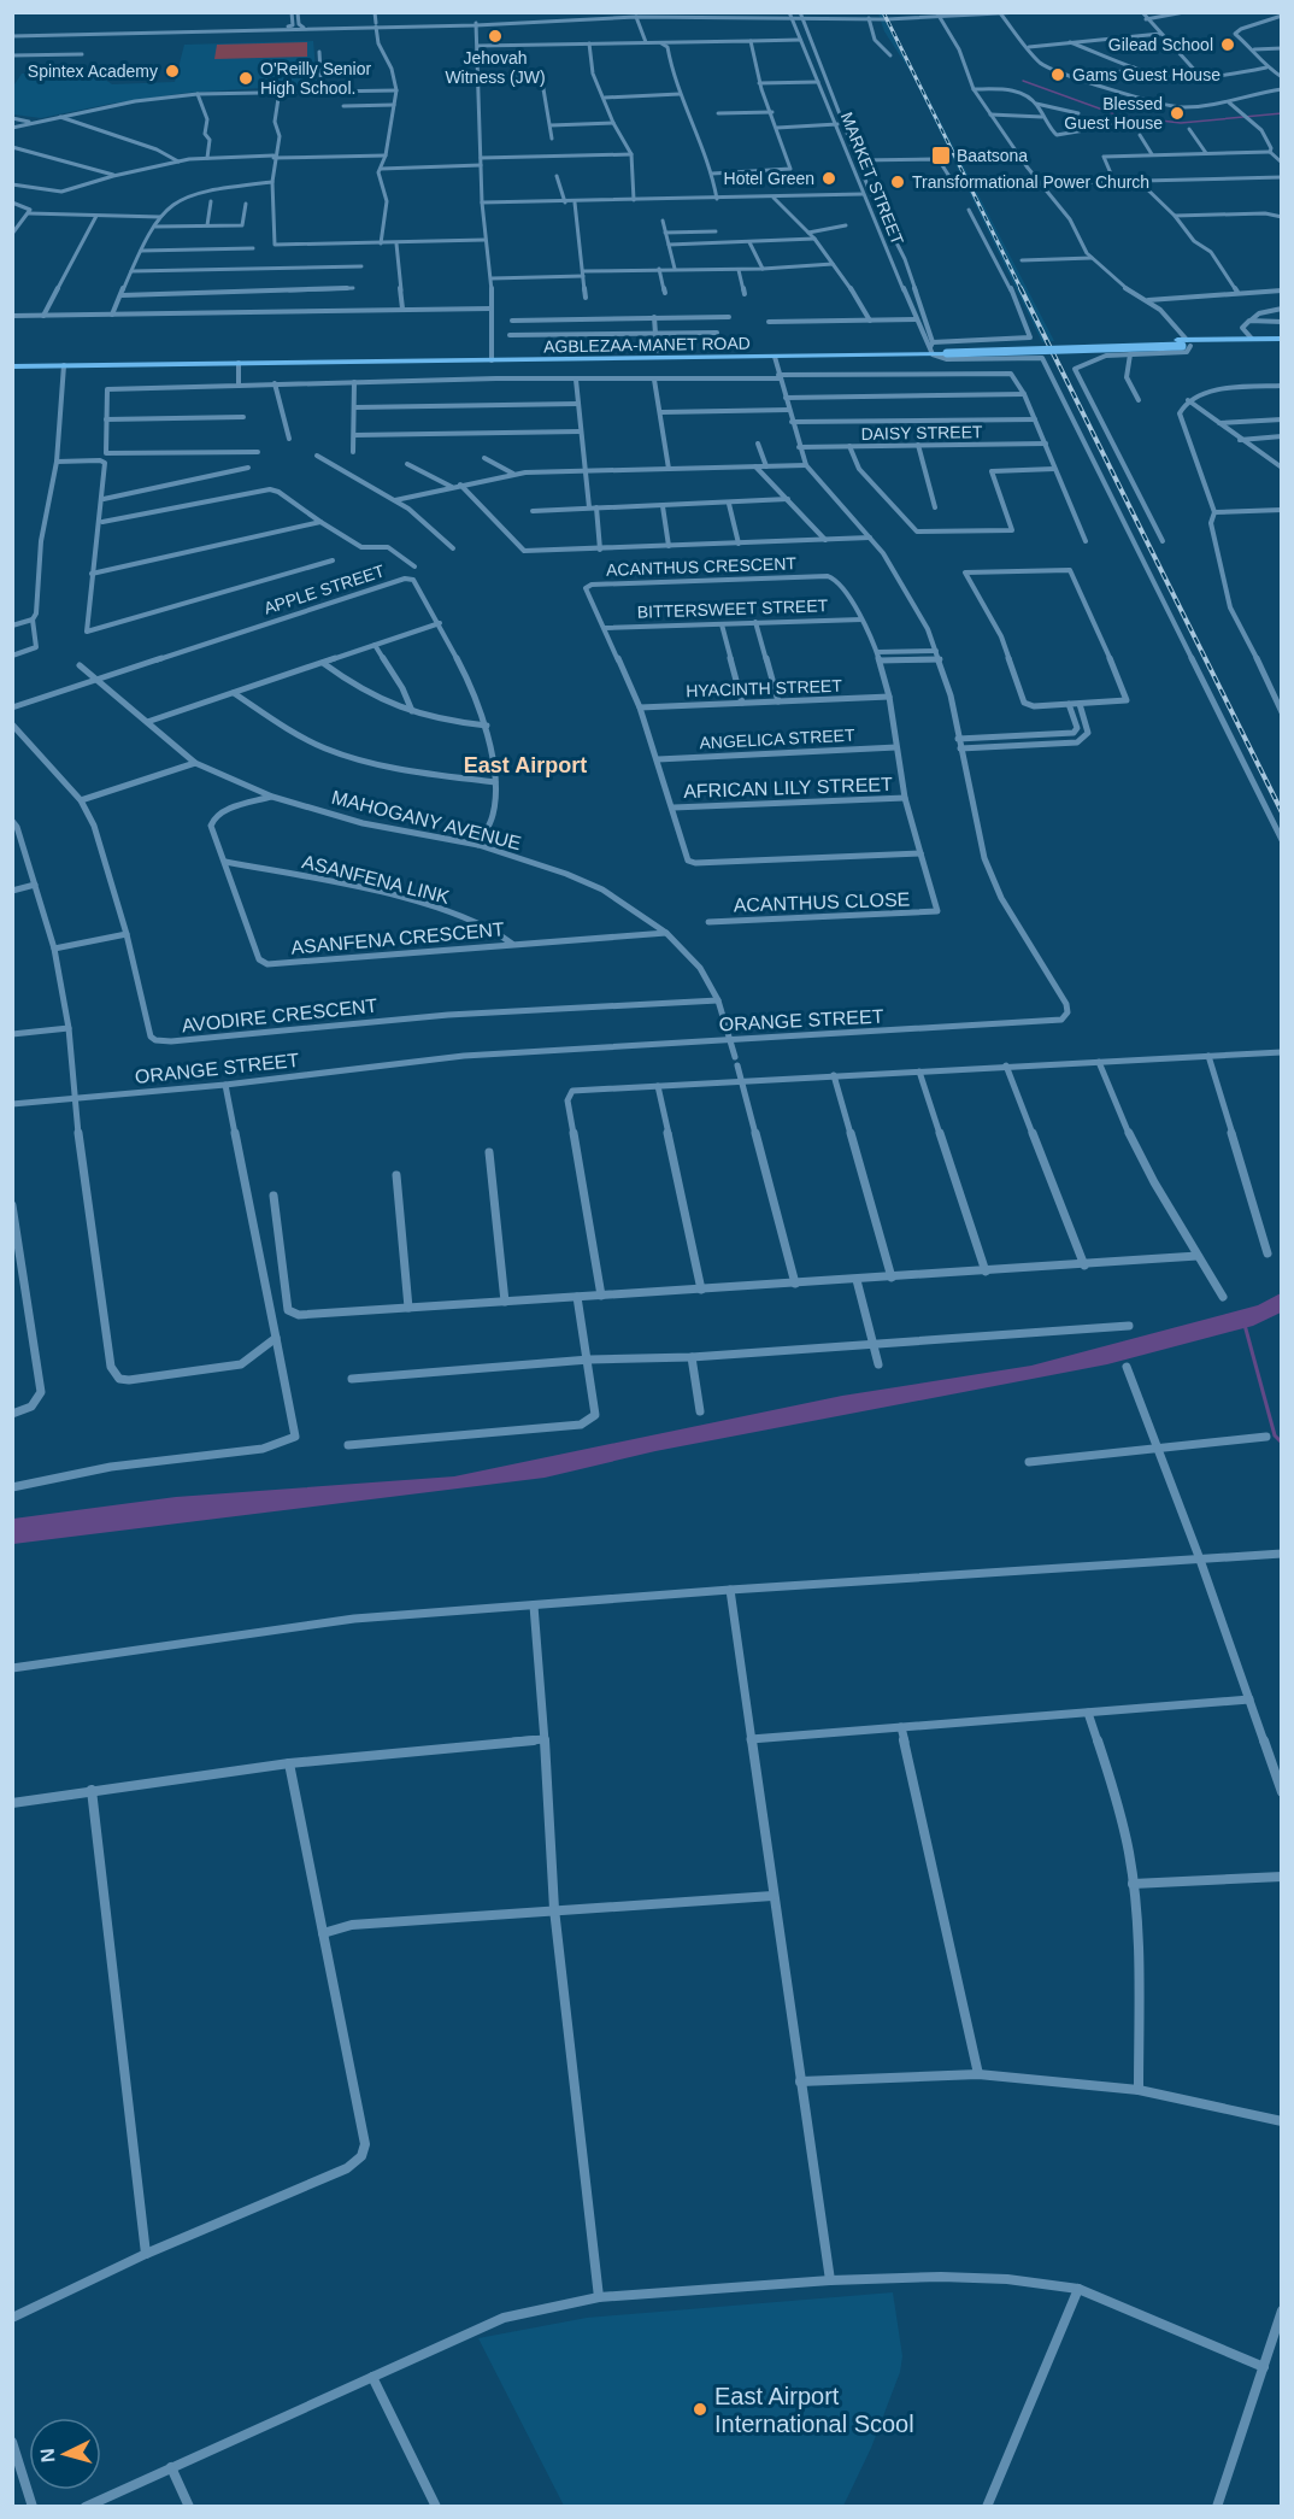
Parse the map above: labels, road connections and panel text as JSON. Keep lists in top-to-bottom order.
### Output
{
  "streets": {
    "main road": ["AGBLEZAA-MANET ROAD"],
    "street": [
      "MARKET STREET",
      "DAISY STREET",
      "ACANTHUS CRESCENT",
      "APPLE STREET",
      "BITTERSWEET STREET",
      "HYACINTH STREET",
      "ANGELICA STREET",
      "AFRICAN LILY STREET",
      "MAHOGANY AVENUE",
      "ASANFENA LINK",
      "ACANTHUS CLOSE",
      "ASANFENA CRESCENT",
      "AVODIRE CRESCENT",
      "ORANGE STREET"
    ]
  },
  "crossings": [
    ["MARKET STREET", "AGBLEZAA-MANET ROAD"],
    ["AGBLEZAA-MANET ROAD", "ORANGE STREET"],
    ["DAISY STREET", "ORANGE STREET"],
    ["ACANTHUS CRESCENT", "BITTERSWEET STREET"],
    ["ACANTHUS CRESCENT", "HYACINTH STREET"],
    ["ACANTHUS CRESCENT", "ANGELICA STREET"],
    ["ACANTHUS CRESCENT", "AFRICAN LILY STREET"],
    ["ACANTHUS CRESCENT", "ACANTHUS CLOSE"],
    ["APPLE STREET", "MAHOGANY AVENUE"],
    ["MAHOGANY AVENUE", "ASANFENA CRESCENT"],
    ["MAHOGANY AVENUE", "AVODIRE CRESCENT"],
    ["MAHOGANY AVENUE", "ORANGE STREET"],
    ["ASANFENA LINK", "ASANFENA CRESCENT"]
  ],
  "districts": ["East Airport"],
  "places": {
    "other": [
      "Jehovah Witness (JW)",
      "Gilead School",
      "Spintex Academy",
      "Gams Guest House",
      "O'Reilly Senior High School.",
      "Blessed Guest House",
      "Hotel Green",
      "Transformational Power Church",
      "East Airport International Scool"
    ],
    "transit": ["Baatsona"]
  },
  "north": "left"
}
